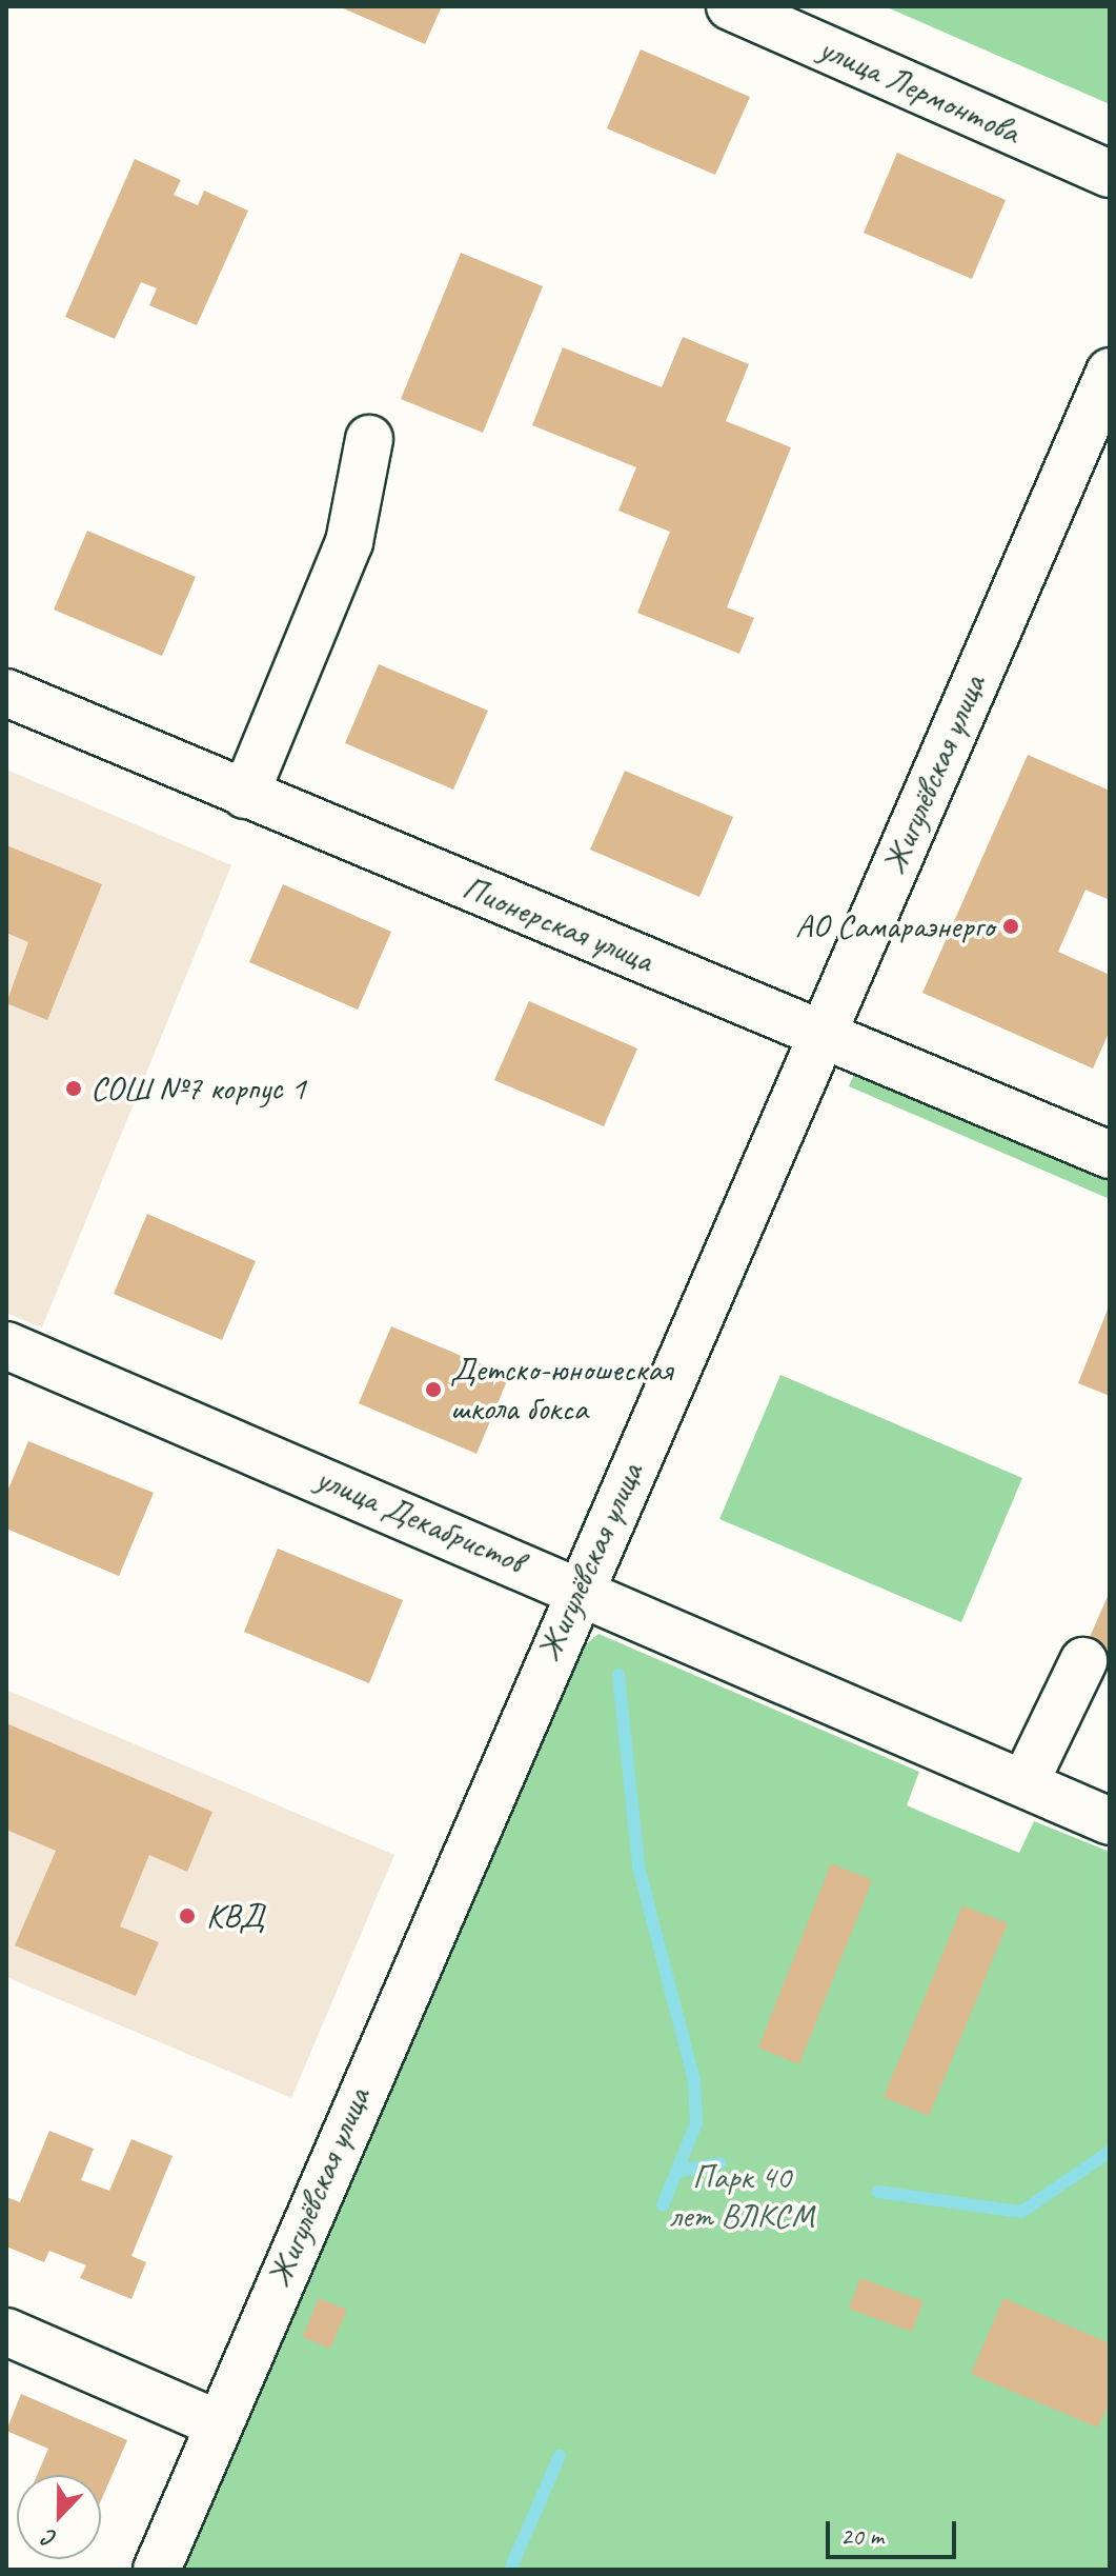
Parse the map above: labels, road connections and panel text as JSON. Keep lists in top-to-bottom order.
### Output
{
  "streets": {
    "street": [
      "улица Лермонтова",
      "Жигулёвская улица",
      "Пионерская улица",
      "улица Декабристов"
    ]
  },
  "crossings": [
    ["Жигулёвская улица", "Пионерская улица"],
    ["Жигулёвская улица", "улица Декабристов"]
  ],
  "parks": ["Парк 40 лет ВЛКСМ"],
  "places": [
    "АО Самараэнерго",
    "СОШ №7 корпус 1",
    "Детско-юношеская школа бокса",
    "КВД"
  ],
  "scale_bar": "20 m",
  "north": "bottom"
}
